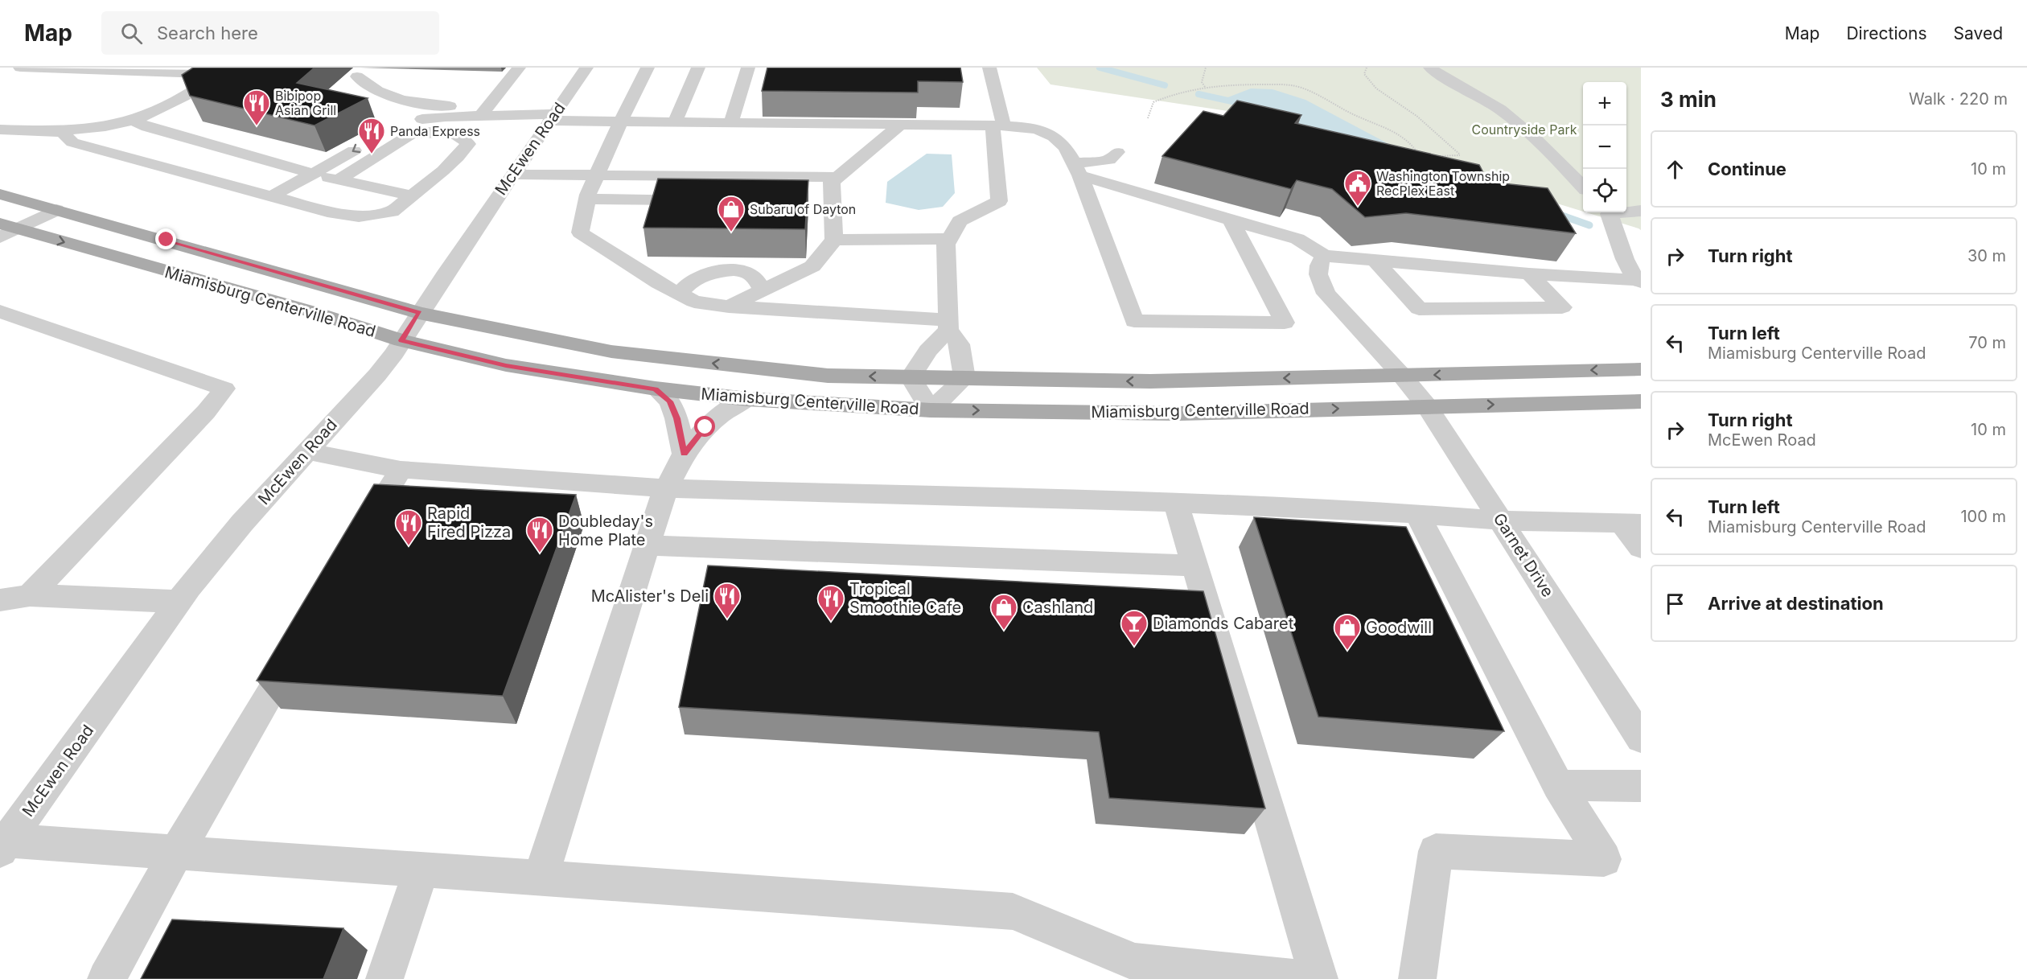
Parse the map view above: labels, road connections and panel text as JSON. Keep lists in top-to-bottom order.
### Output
{
  "streets": {
    "main road": ["Miamisburg Centerville Road"],
    "street": ["McEwen Road", "Garnet Drive"]
  },
  "crossings": [
    ["McEwen Road", "Miamisburg Centerville Road"],
    ["Miamisburg Centerville Road", "Garnet Drive"]
  ],
  "parks": ["Countryside Park"],
  "places": {
    "restaurant": [
      "Bibipop Asian Grill",
      "Panda Express",
      "Rapid Fired Pizza",
      "Doubleday's Home Plate",
      "McAlister's Deli",
      "Tropical Smoothie Cafe"
    ],
    "public building": ["Washington Township RecPlex East"],
    "shop": ["Subaru of Dayton", "Cashland", "Goodwill"],
    "bar": ["Diamonds Cabaret"]
  },
  "page": {
    "header": "Map",
    "search": "Search here",
    "nav": ["Map", "Directions", "Saved"],
    "heading": ["3 min", "Walk · 220 m"],
    "map_buttons": ["+", "−"],
    "list": [
      ["Continue", "10 m"],
      ["Turn right", "30 m"],
      ["Turn left", "Miamisburg Centerville Road", "70 m"],
      ["Turn right", "McEwen Road", "10 m"],
      ["Turn left", "Miamisburg Centerville Road", "100 m"],
      "Arrive at destination"
    ]
  }
}
